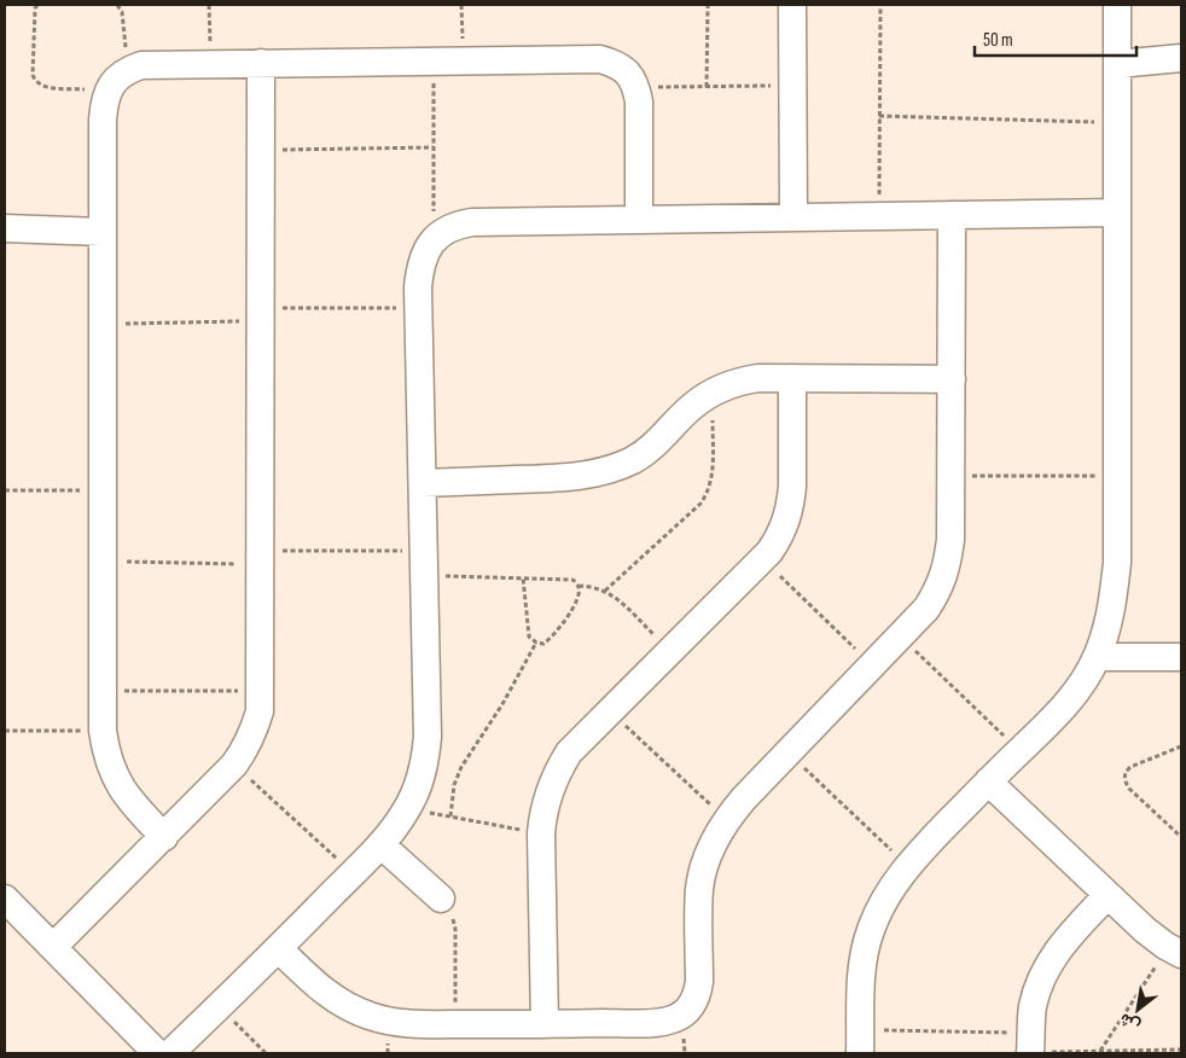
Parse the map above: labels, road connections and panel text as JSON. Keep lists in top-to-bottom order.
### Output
{
  "scale_bar": "50 m",
  "north": "bottom left"
}
